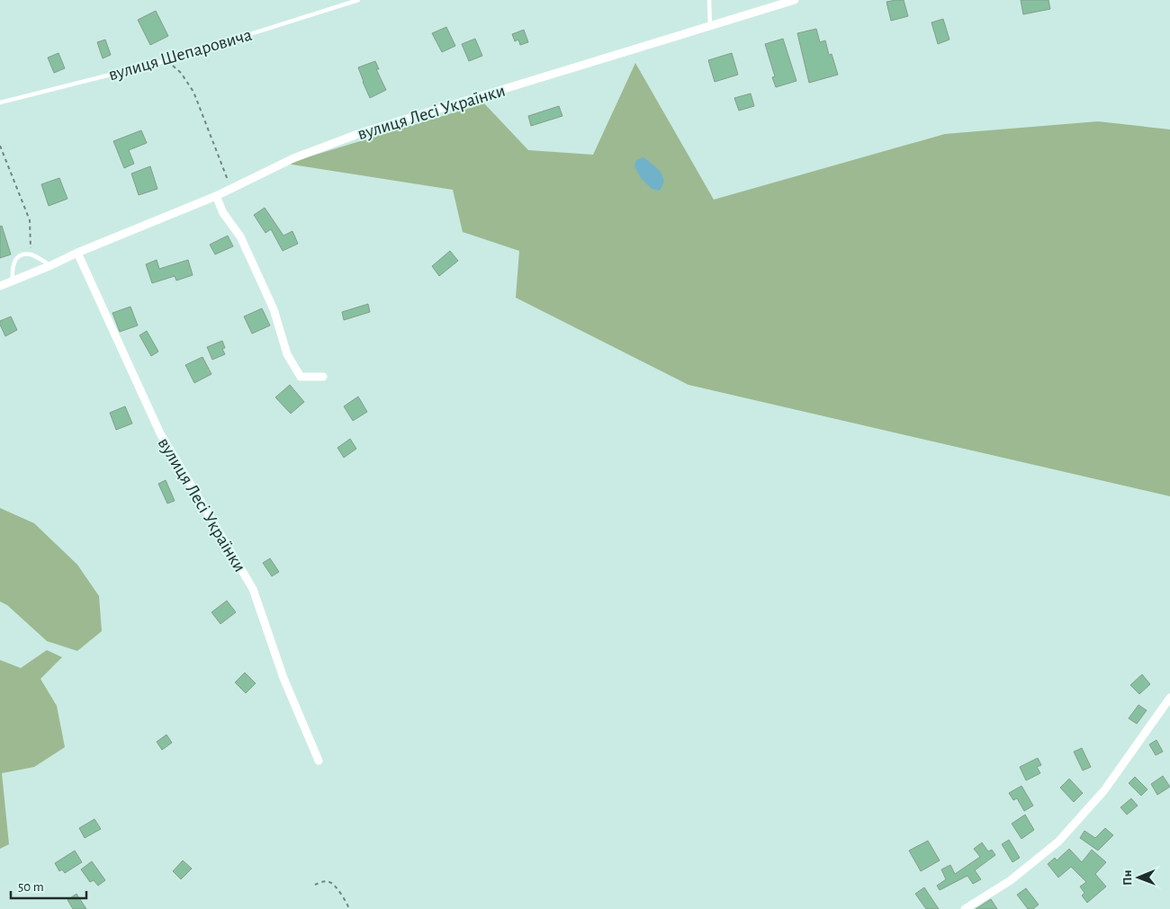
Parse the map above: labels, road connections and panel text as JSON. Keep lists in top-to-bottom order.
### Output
{
  "streets": {
    "street": ["вулиця Лесі Українки"],
    "lane": ["вулиця Шепаровича"]
  },
  "scale_bar": "50 m",
  "north": "left"
}
